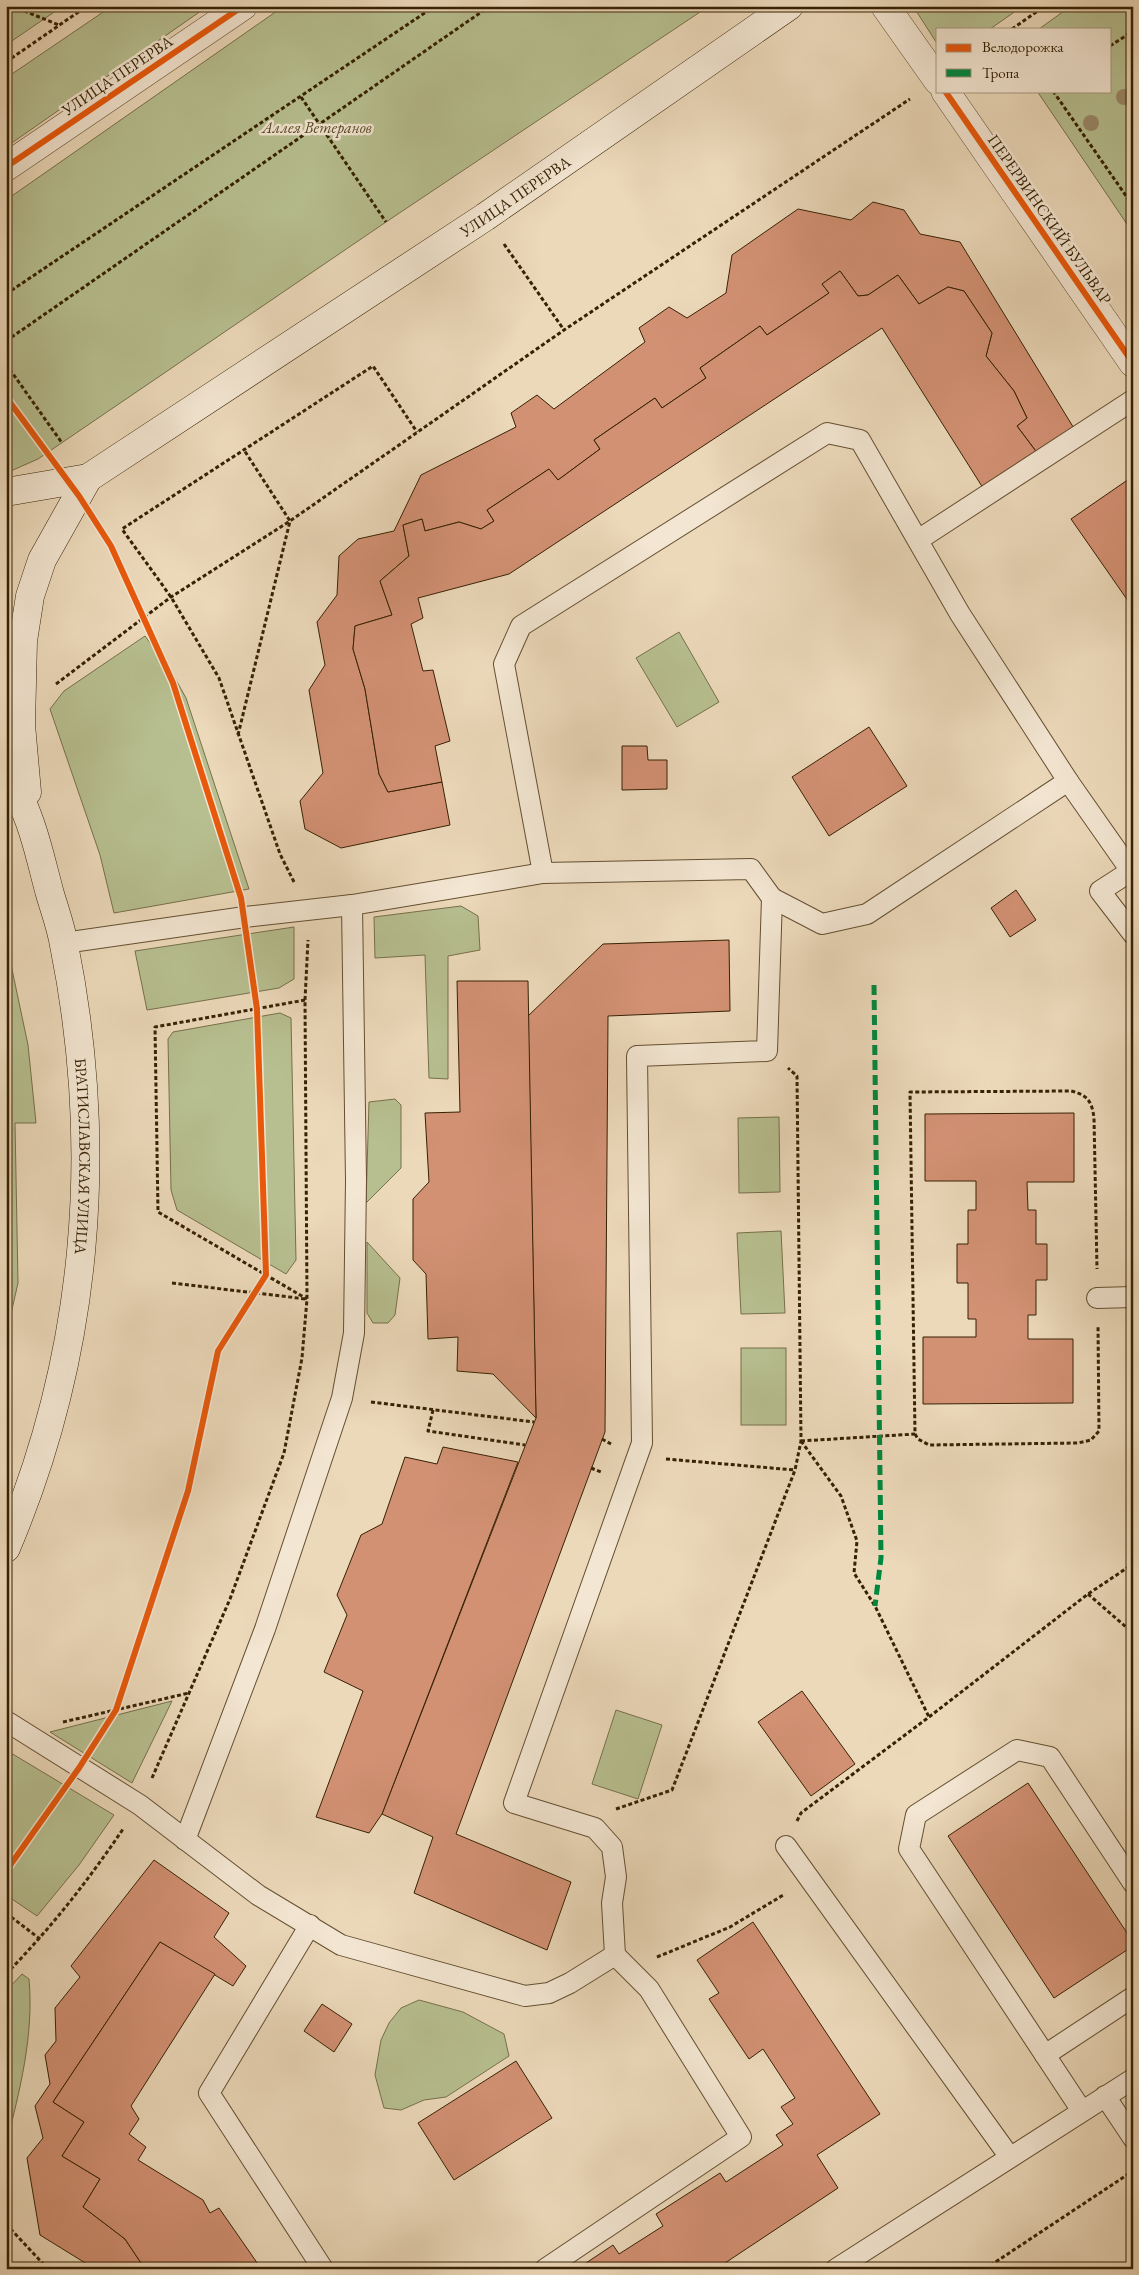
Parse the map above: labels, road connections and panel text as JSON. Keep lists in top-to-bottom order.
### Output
{
  "streets": {
    "main road": ["УЛИЦА ПЕРЕРВА", "ПЕРЕРВИНСКИЙ БУЛЬВАР", "БРАТИСЛАВСКАЯ УЛИЦА"]
  },
  "crossings": [
    ["УЛИЦА ПЕРЕРВА", "БРАТИСЛАВСКАЯ УЛИЦА"]
  ],
  "parks": ["Аллея Ветеранов"],
  "legend": ["Велодорожка", "Тропа"]
}
